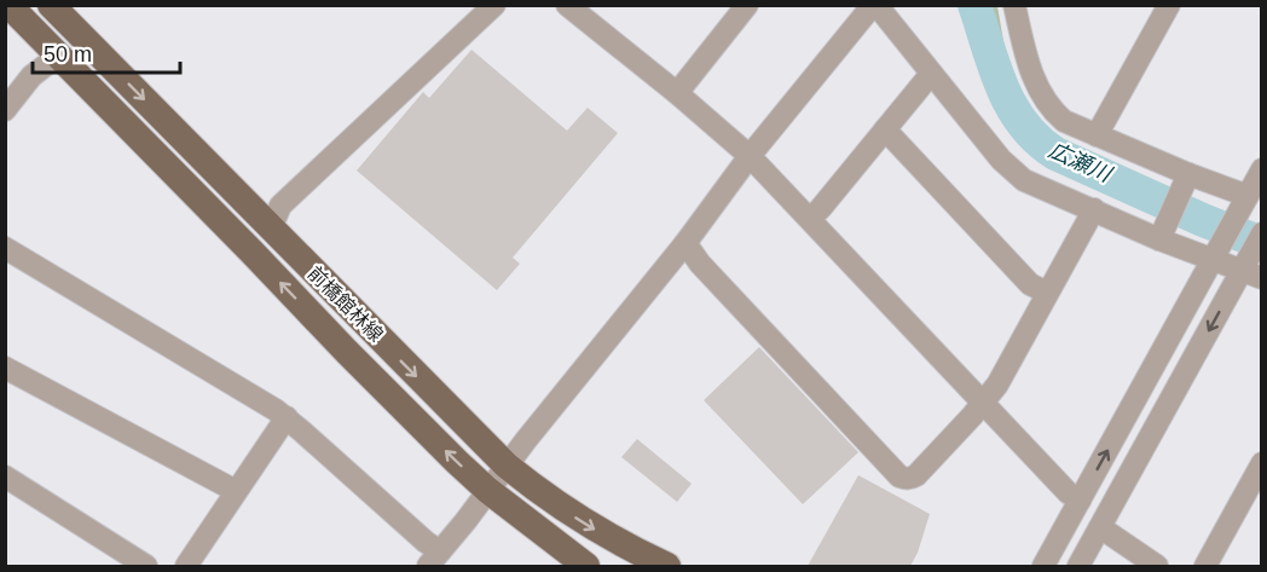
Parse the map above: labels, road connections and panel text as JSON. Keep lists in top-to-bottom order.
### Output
{
  "streets": {
    "main road": ["前橋館林線"]
  },
  "water": ["広瀬川"],
  "scale_bar": "50 m"
}
